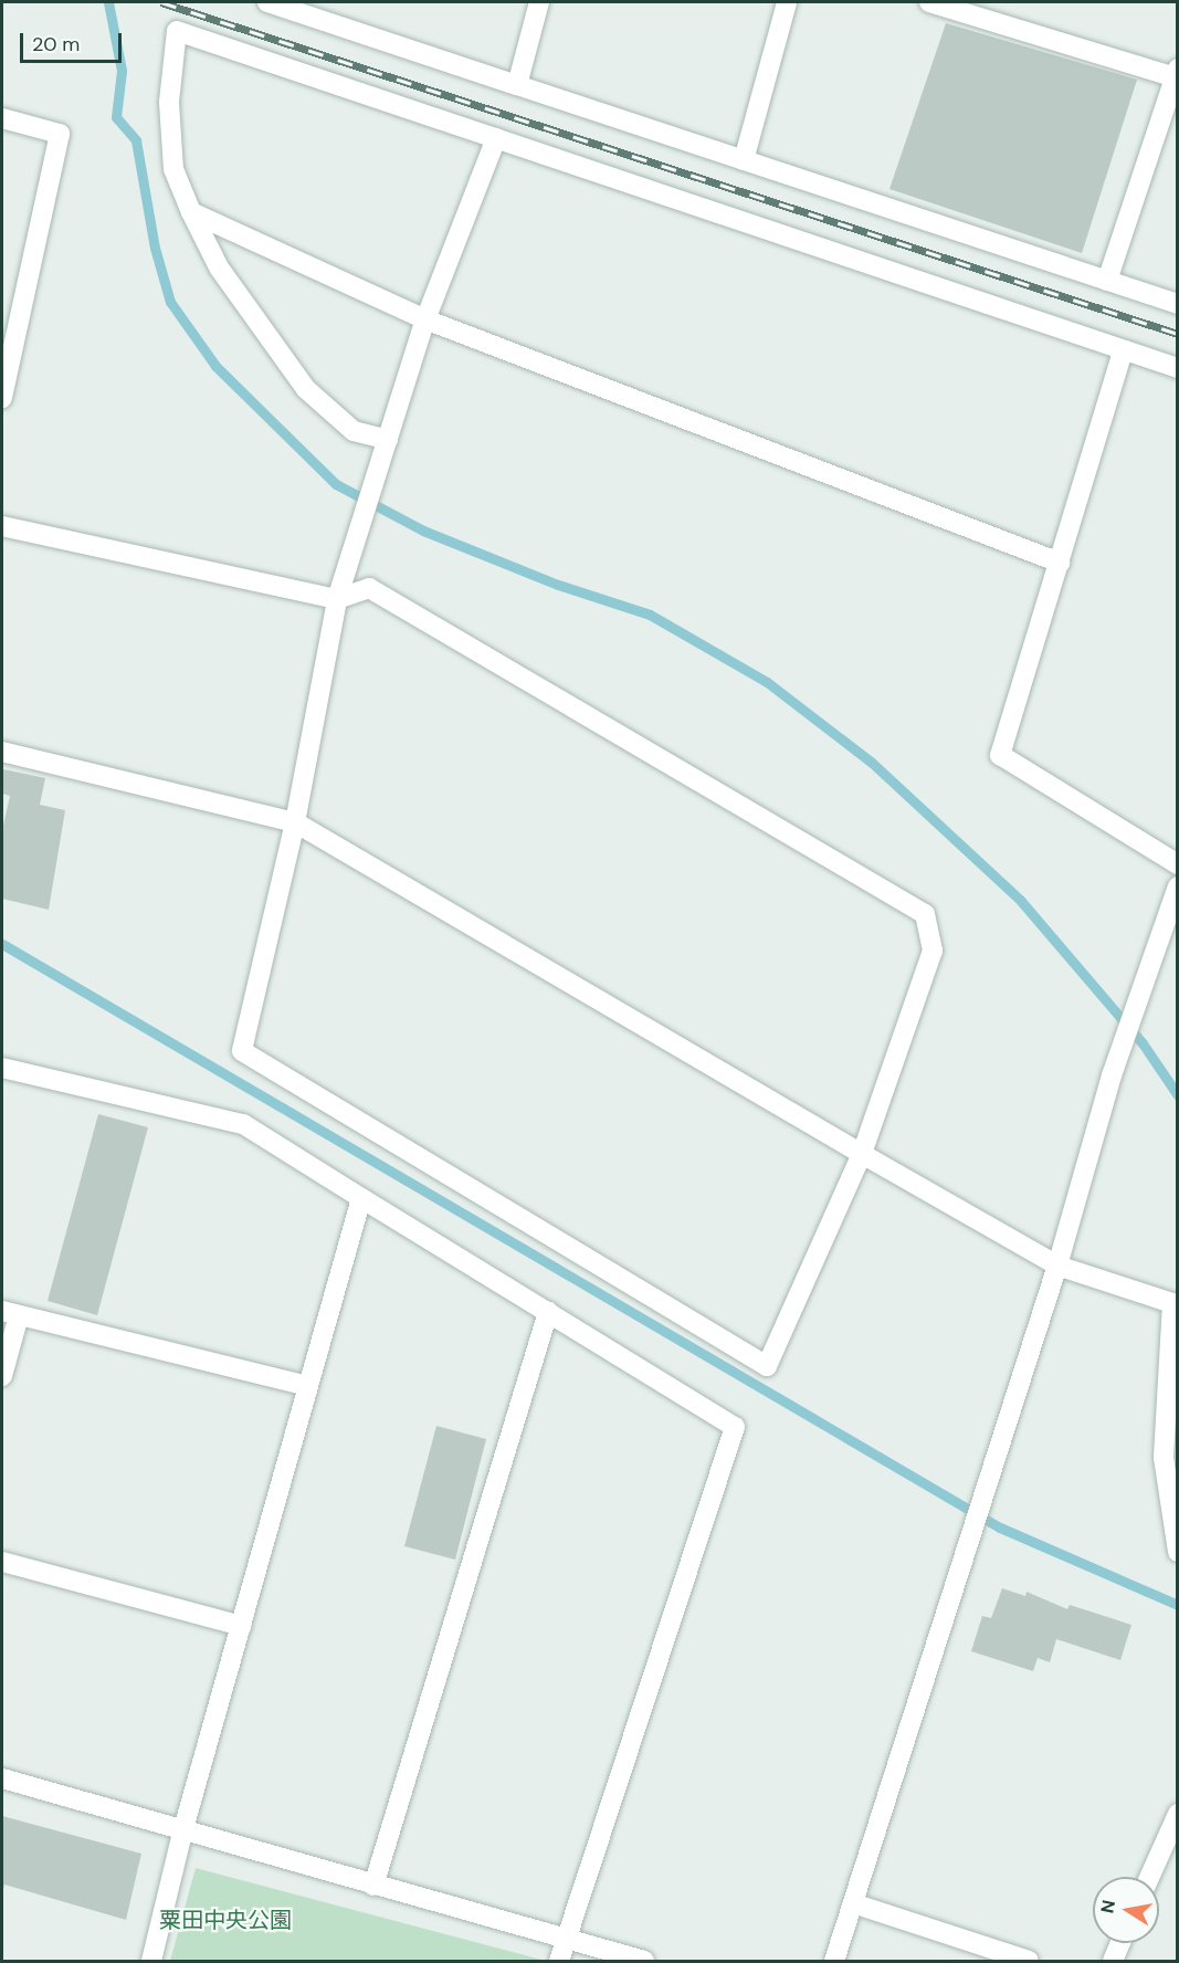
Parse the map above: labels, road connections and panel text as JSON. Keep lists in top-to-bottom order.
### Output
{
  "parks": ["粟田中央公園"],
  "scale_bar": "20 m",
  "north": "left"
}
